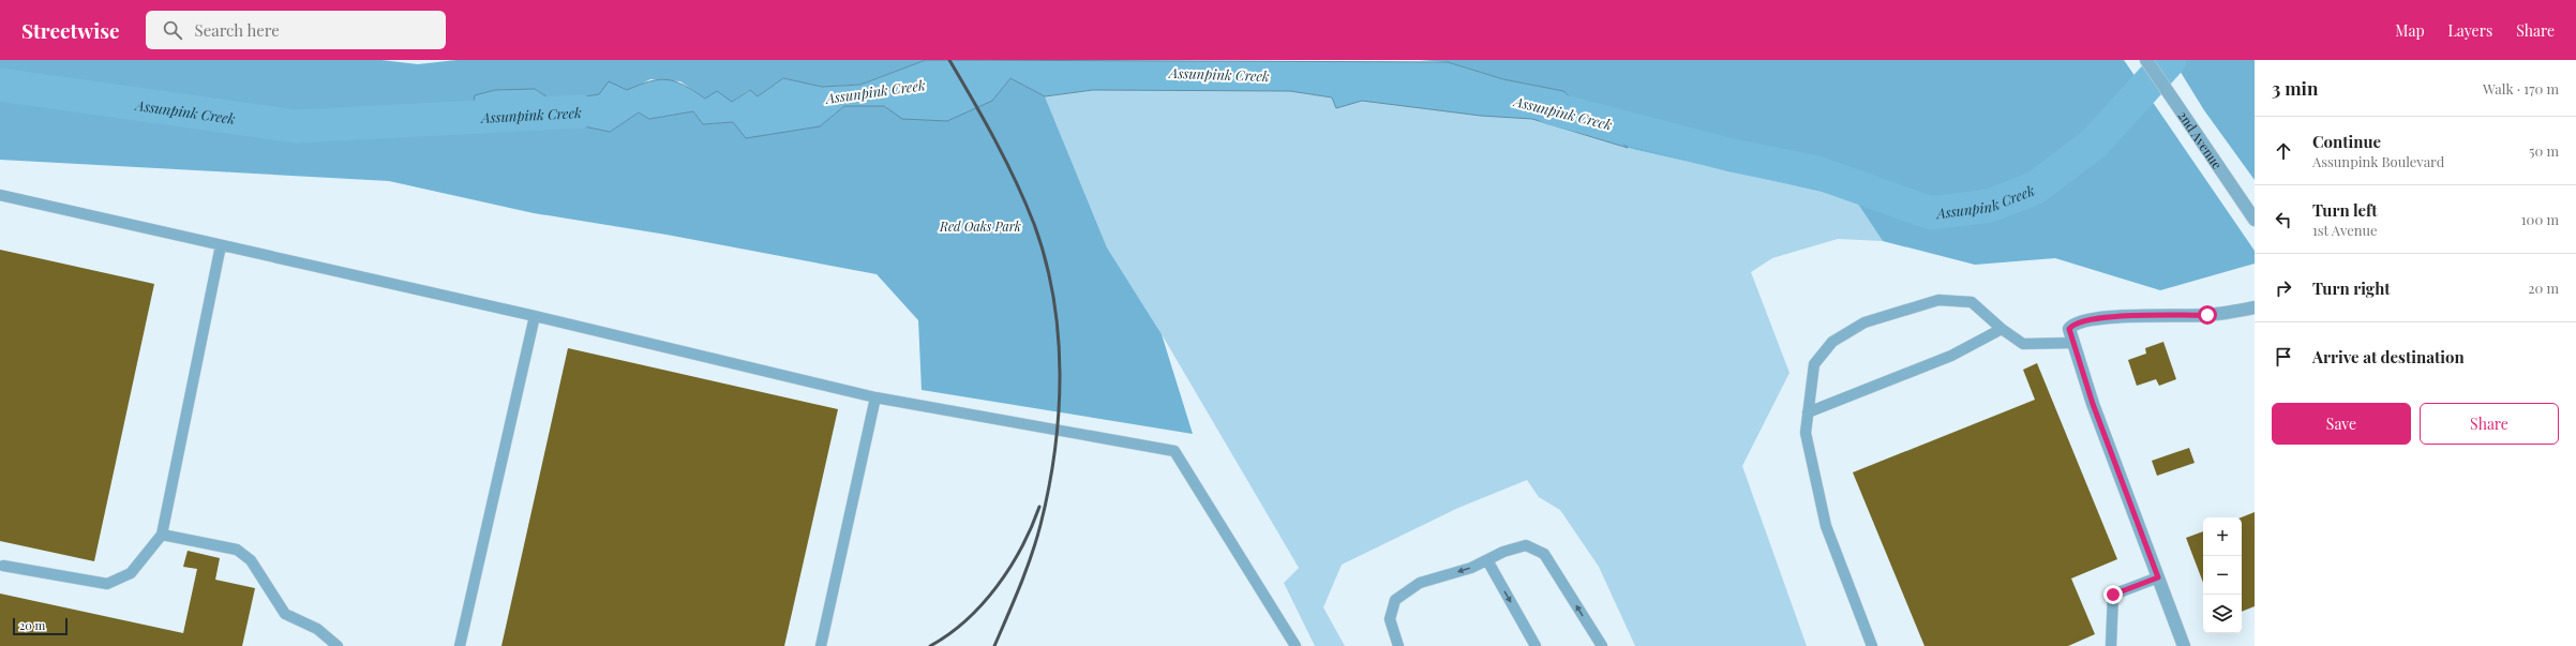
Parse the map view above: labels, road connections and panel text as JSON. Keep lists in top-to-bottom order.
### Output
{
  "streets": {
    "street": ["2nd Avenue"]
  },
  "water": ["Assunpink Creek"],
  "parks": ["Red Oaks Park"],
  "scale_bar": "20 m",
  "page": {
    "header": "Streetwise",
    "search": "Search here",
    "nav": ["Map", "Layers", "Share"],
    "heading": ["3 min", "Walk · 170 m"],
    "list": [
      ["Continue", "Assunpink Boulevard", "50 m"],
      ["Turn left", "1st Avenue", "100 m"],
      ["Turn right", "20 m"],
      "Arrive at destination"
    ],
    "buttons": ["Save", "Share"],
    "map_buttons": ["+", "−"],
    "scale": "20 m"
  }
}
